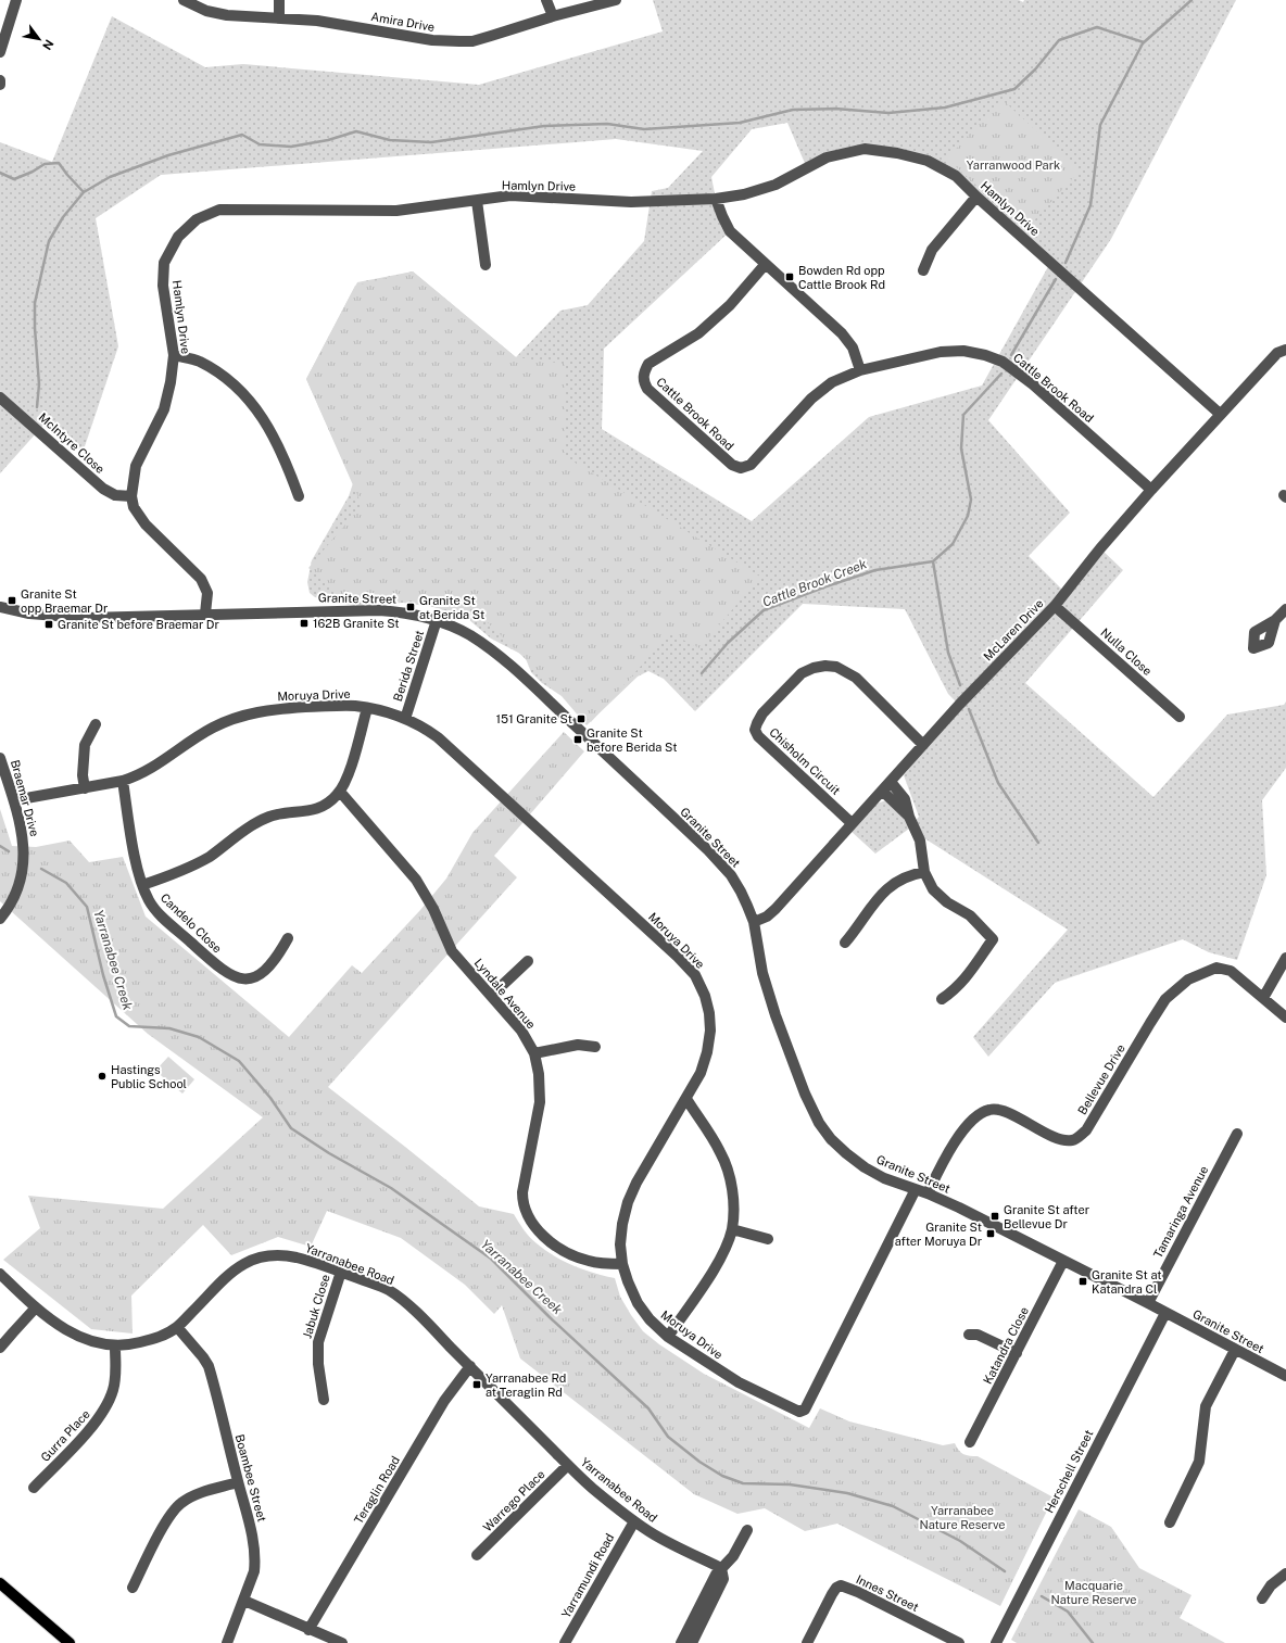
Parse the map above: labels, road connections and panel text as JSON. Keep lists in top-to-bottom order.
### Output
{
  "streets": {
    "street": [
      "Amira Drive",
      "Hamlyn Drive",
      "Cattle Brook Road",
      "McIntyre Close",
      "Granite Street",
      "McLaren Drive",
      "Nulla Close",
      "Berida Street",
      "Moruya Drive",
      "Chisholm Circuit",
      "Braemar Drive",
      "Candelo Close",
      "Lyndale Avenue",
      "Bellevue Drive",
      "Tamaringa Avenue",
      "Yarranabee Road",
      "Jabuk Close",
      "Katandra Close",
      "Gurra Place",
      "Herschell Street",
      "Boambee Street",
      "Teraglin Road",
      "Warrego Place",
      "Yarramundi Road",
      "Innes Street"
    ]
  },
  "crossings": [
    ["Hamlyn Drive", "McIntyre Close"],
    ["Hamlyn Drive", "McLaren Drive"],
    ["Cattle Brook Road", "McLaren Drive"],
    ["Granite Street", "McLaren Drive"],
    ["Granite Street", "Berida Street"],
    ["Granite Street", "Moruya Drive"],
    ["Granite Street", "Bellevue Drive"],
    ["Granite Street", "Tamaringa Avenue"],
    ["Granite Street", "Katandra Close"],
    ["Granite Street", "Herschell Street"],
    ["McLaren Drive", "Nulla Close"],
    ["McLaren Drive", "Chisholm Circuit"],
    ["Berida Street", "Moruya Drive"],
    ["Moruya Drive", "Braemar Drive"],
    ["Moruya Drive", "Candelo Close"],
    ["Moruya Drive", "Lyndale Avenue"],
    ["Yarranabee Road", "Jabuk Close"],
    ["Yarranabee Road", "Gurra Place"],
    ["Yarranabee Road", "Boambee Street"],
    ["Yarranabee Road", "Teraglin Road"],
    ["Yarranabee Road", "Warrego Place"],
    ["Yarranabee Road", "Yarramundi Road"]
  ],
  "water": ["Cattle Brook Creek", "Yarranabee Creek"],
  "parks": ["Yarranwood Park", "Yarranabee Nature Reserve", "Macquarie Nature Reserve"],
  "places": {
    "transit": [
      "Bowden Rd opp Cattle Brook Rd",
      "Granite St opp Braemar Dr",
      "Granite St at Berida St",
      "162B Granite St",
      "Granite St before Braemar Dr",
      "151 Granite St",
      "Granite St before Berida St",
      "Granite St after Bellevue Dr",
      "Granite St after Moruya Dr",
      "Granite St at Katandra Cl",
      "Yarranabee Rd at Teraglin Rd"
    ],
    "other": ["Hastings Public School"]
  },
  "north": "bottom right"
}
